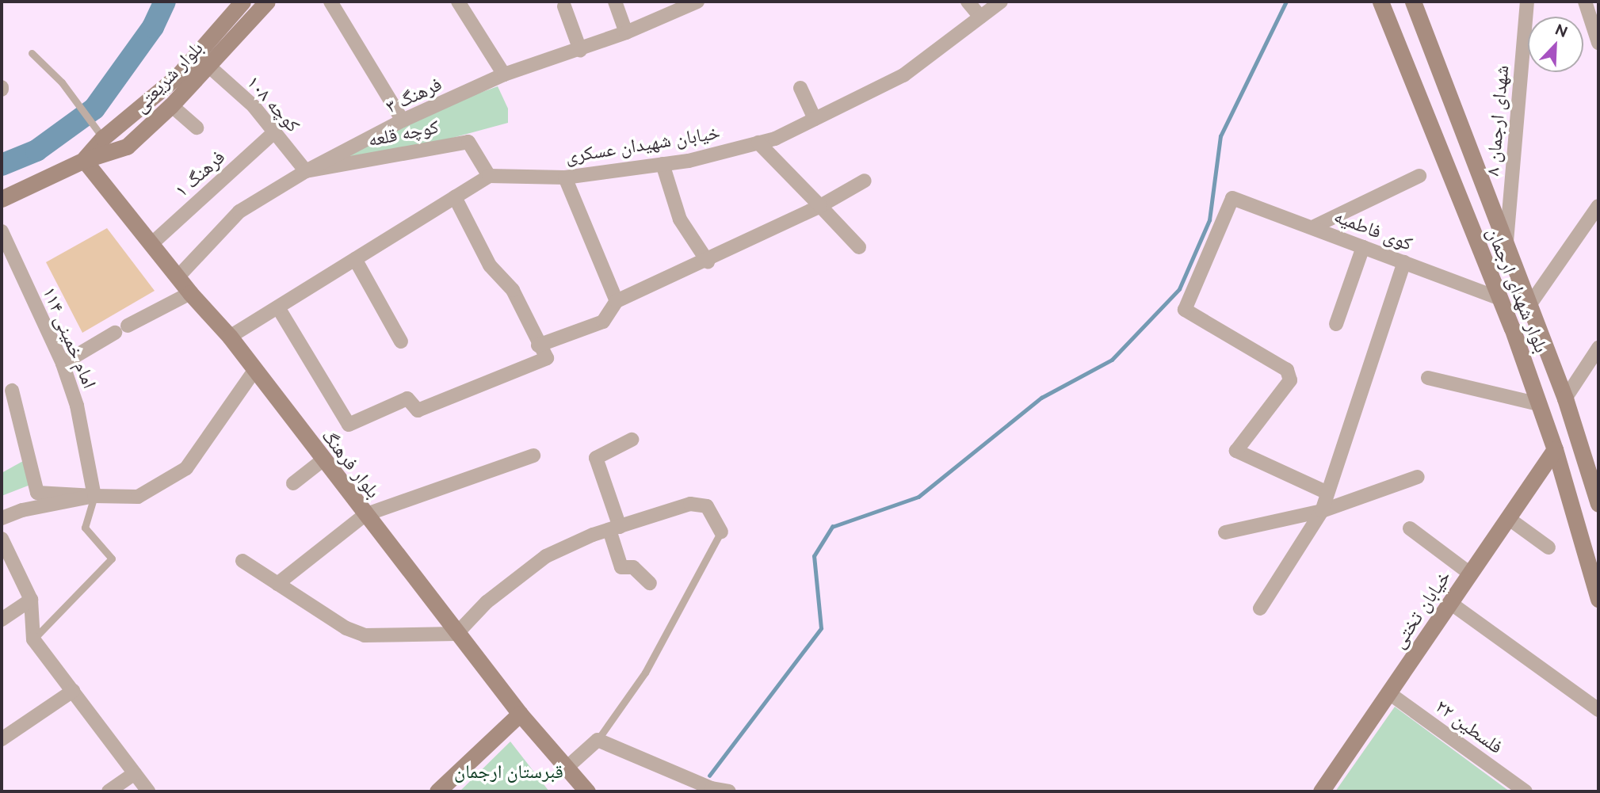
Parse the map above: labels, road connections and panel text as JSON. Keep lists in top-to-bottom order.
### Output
{
  "streets": {
    "main road": [
      "بلوار شریعتی",
      "بلوار شهدای ارجمان",
      "بلوار فرهنگ",
      "خیابان تختی"
    ],
    "street": [
      "فرهنگ ۳",
      "کوچه ۱۰۸",
      "شهدای ارجمان ۸",
      "کوچه قلعه",
      "خیابان شهیدان عسکری",
      "فرهنگ ۱",
      "کوی فاطمیه",
      "امام خمینی ۱۱۴",
      "فلسطین ۲۲"
    ]
  },
  "crossings": [
    ["بلوار شریعتی", "کوچه ۱۰۸"],
    ["بلوار شریعتی", "بلوار فرهنگ"],
    ["فرهنگ ۳", "کوچه ۱۰۸"],
    ["فرهنگ ۳", "کوچه قلعه"],
    ["فرهنگ ۳", "بلوار فرهنگ"],
    ["کوچه ۱۰۸", "کوچه قلعه"],
    ["کوچه ۱۰۸", "فرهنگ ۱"],
    ["شهدای ارجمان ۸", "بلوار شهدای ارجمان"],
    ["کوچه قلعه", "خیابان شهیدان عسکری"],
    ["فرهنگ ۱", "بلوار فرهنگ"],
    ["کوی فاطمیه", "بلوار شهدای ارجمان"],
    ["بلوار شهدای ارجمان", "خیابان تختی"],
    ["خیابان تختی", "فلسطین ۲۲"]
  ],
  "parks": ["قبرستان ارجمان"],
  "north": "top right"
}
